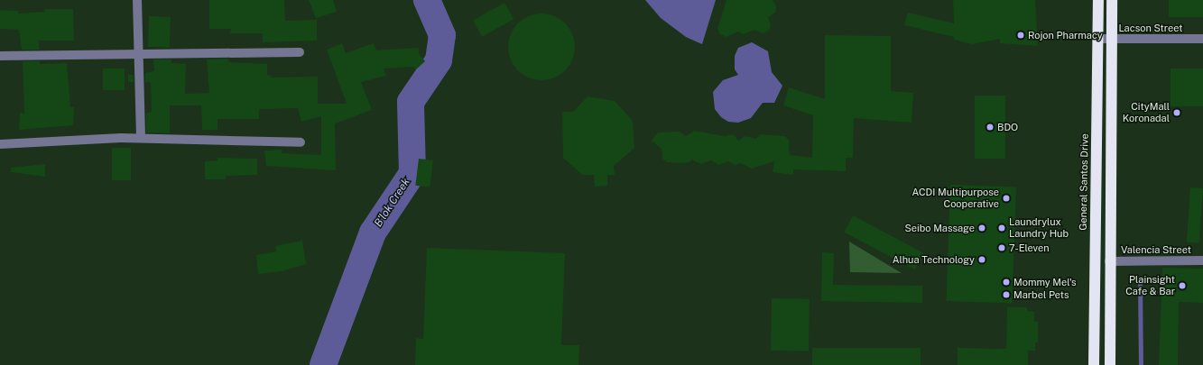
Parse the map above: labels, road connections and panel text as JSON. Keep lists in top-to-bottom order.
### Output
{
  "streets": {
    "highway": ["General Santos Drive"],
    "street": ["Lacson Street", "Valencia Street"]
  },
  "crossings": [
    ["Lacson Street", "General Santos Drive"]
  ],
  "water": ["B'lok Creek"],
  "places": [
    "Rojon Pharmacy",
    "CityMall Koronadal",
    "BDO",
    "ACDI Multipurpose Cooperative",
    "Seibo Massage",
    "Laundrylux Laundry Hub",
    "7-Eleven",
    "Alhua Technology",
    "Mommy Mel's",
    "Plainsight Cafe & Bar",
    "Marbel Pets"
  ]
}
